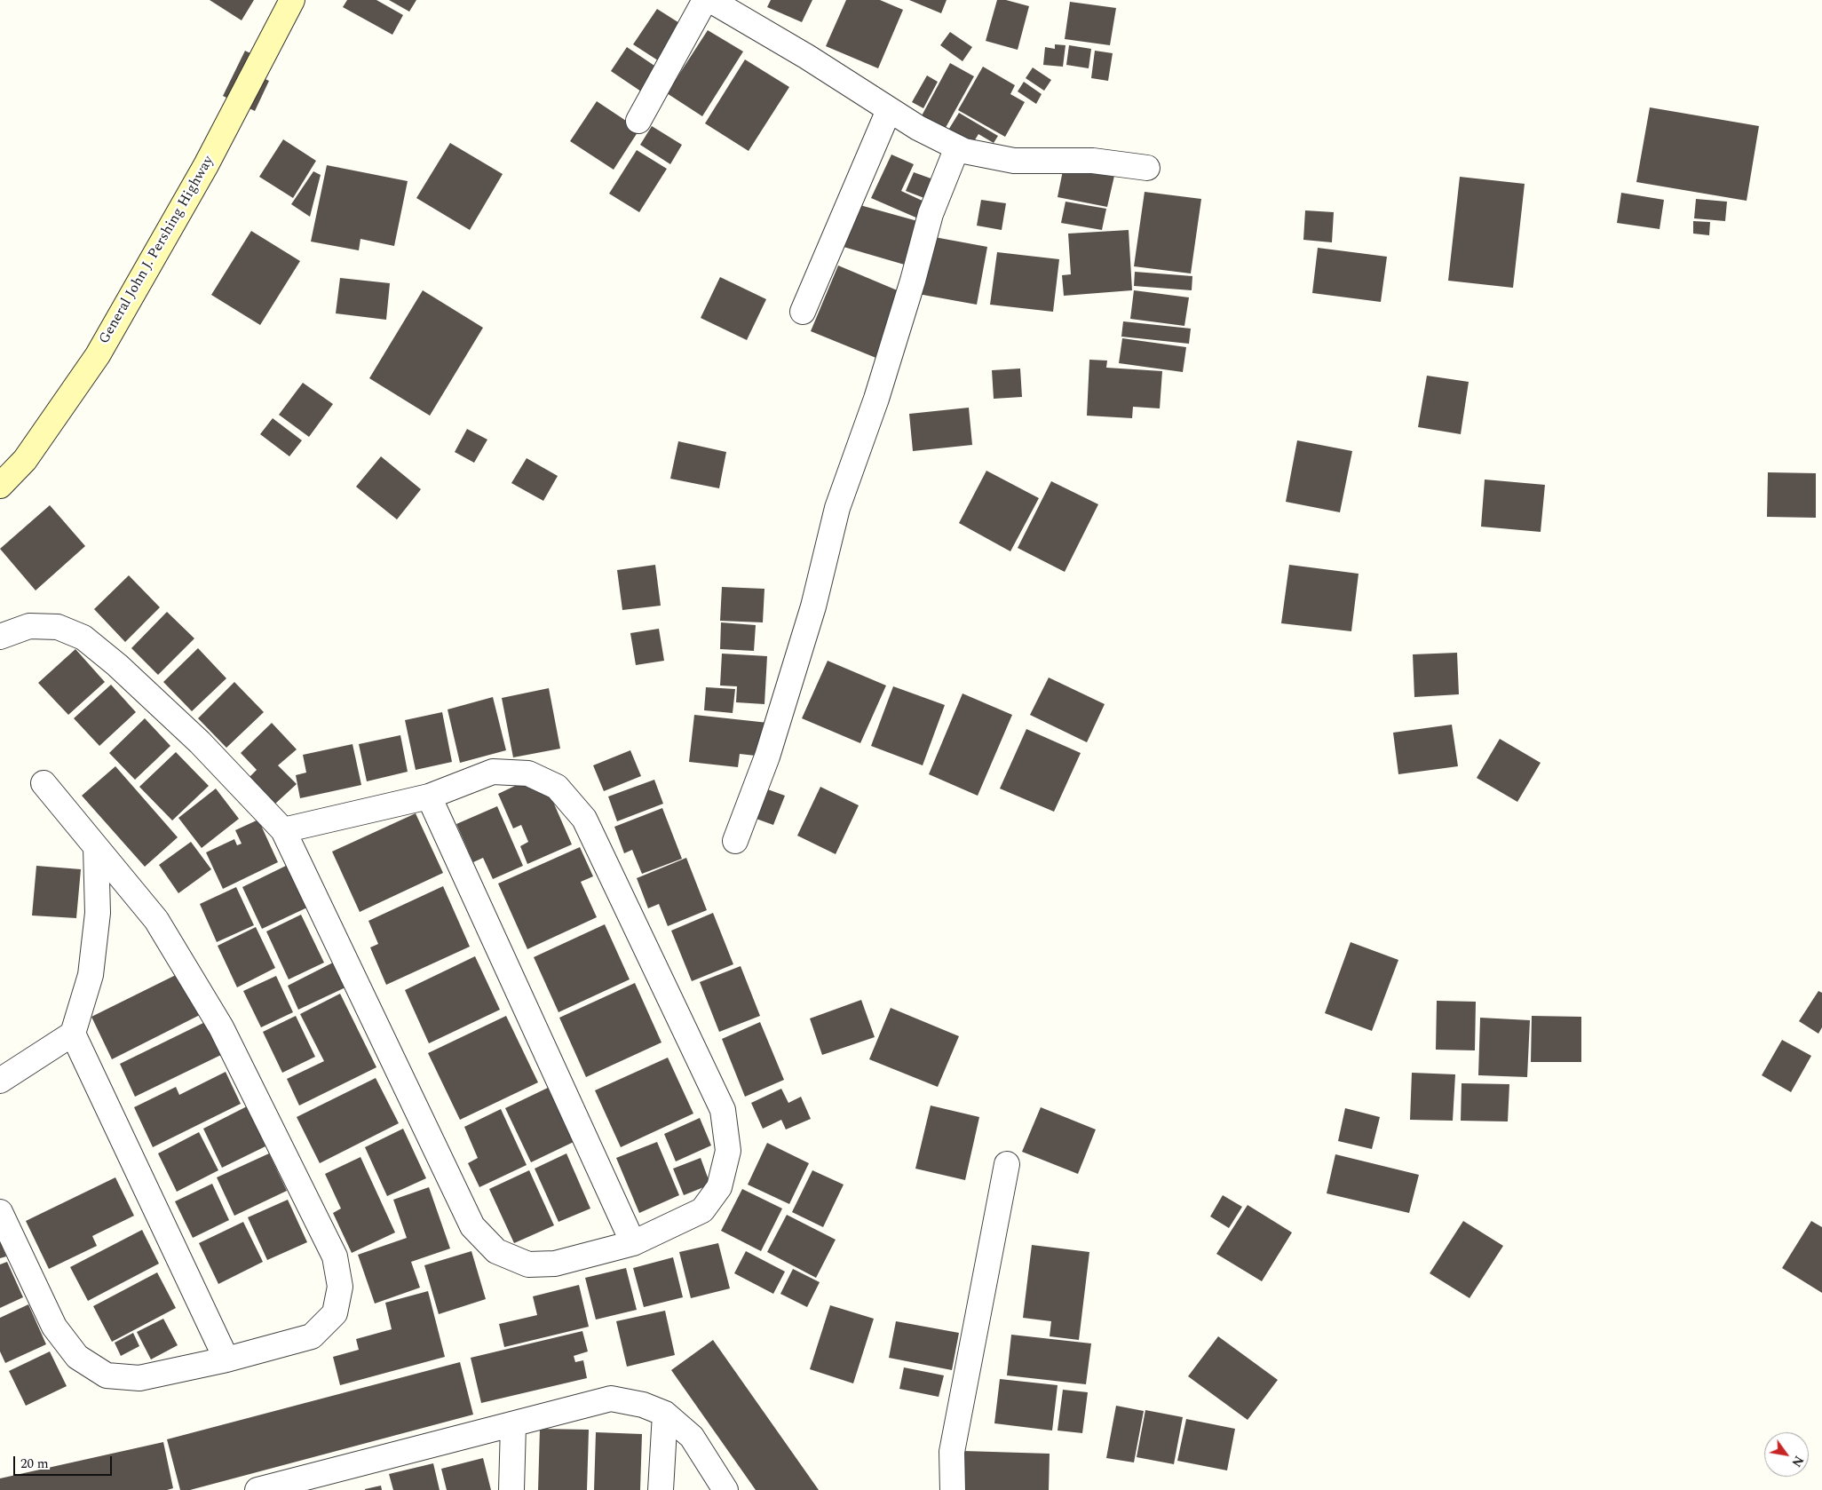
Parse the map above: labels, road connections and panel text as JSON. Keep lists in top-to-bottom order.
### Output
{
  "streets": {
    "main road": ["General John J. Pershing Highway"]
  },
  "scale_bar": "20 m",
  "north": "bottom right"
}
